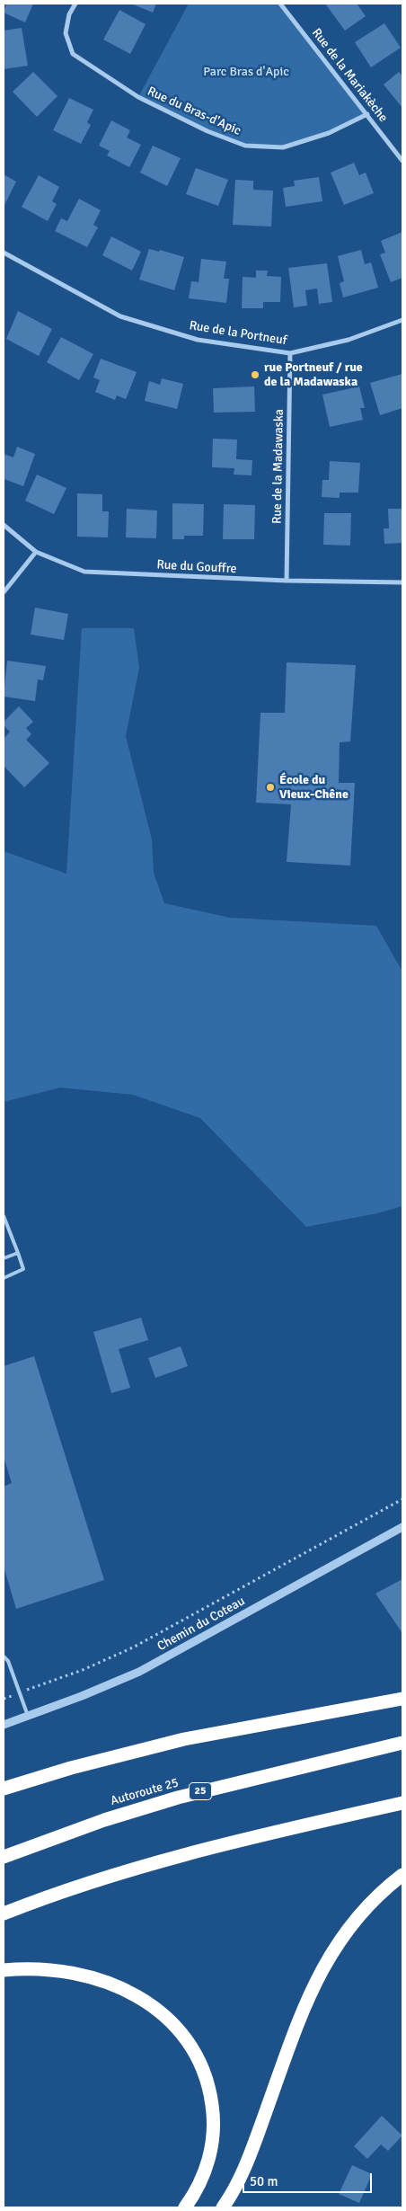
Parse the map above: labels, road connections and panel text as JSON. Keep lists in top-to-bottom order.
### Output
{
  "streets": {
    "highway": ["25", "Autoroute 25"],
    "street": [
      "Rue de la Mariakèche",
      "Rue du Bras-d'Apic",
      "Rue de la Portneuf",
      "Rue de la Madawaska",
      "Rue du Gouffre",
      "Chemin du Coteau"
    ]
  },
  "crossings": [
    ["Rue de la Mariakèche", "Rue du Bras-d'Apic"],
    ["Rue de la Portneuf", "Rue de la Madawaska"],
    ["Rue de la Madawaska", "Rue du Gouffre"]
  ],
  "parks": ["Parc Bras d'Apic"],
  "places": ["rue Portneuf / rue de la Madawaska", "École du Vieux-Chêne"],
  "scale_bar": "50 m"
}
